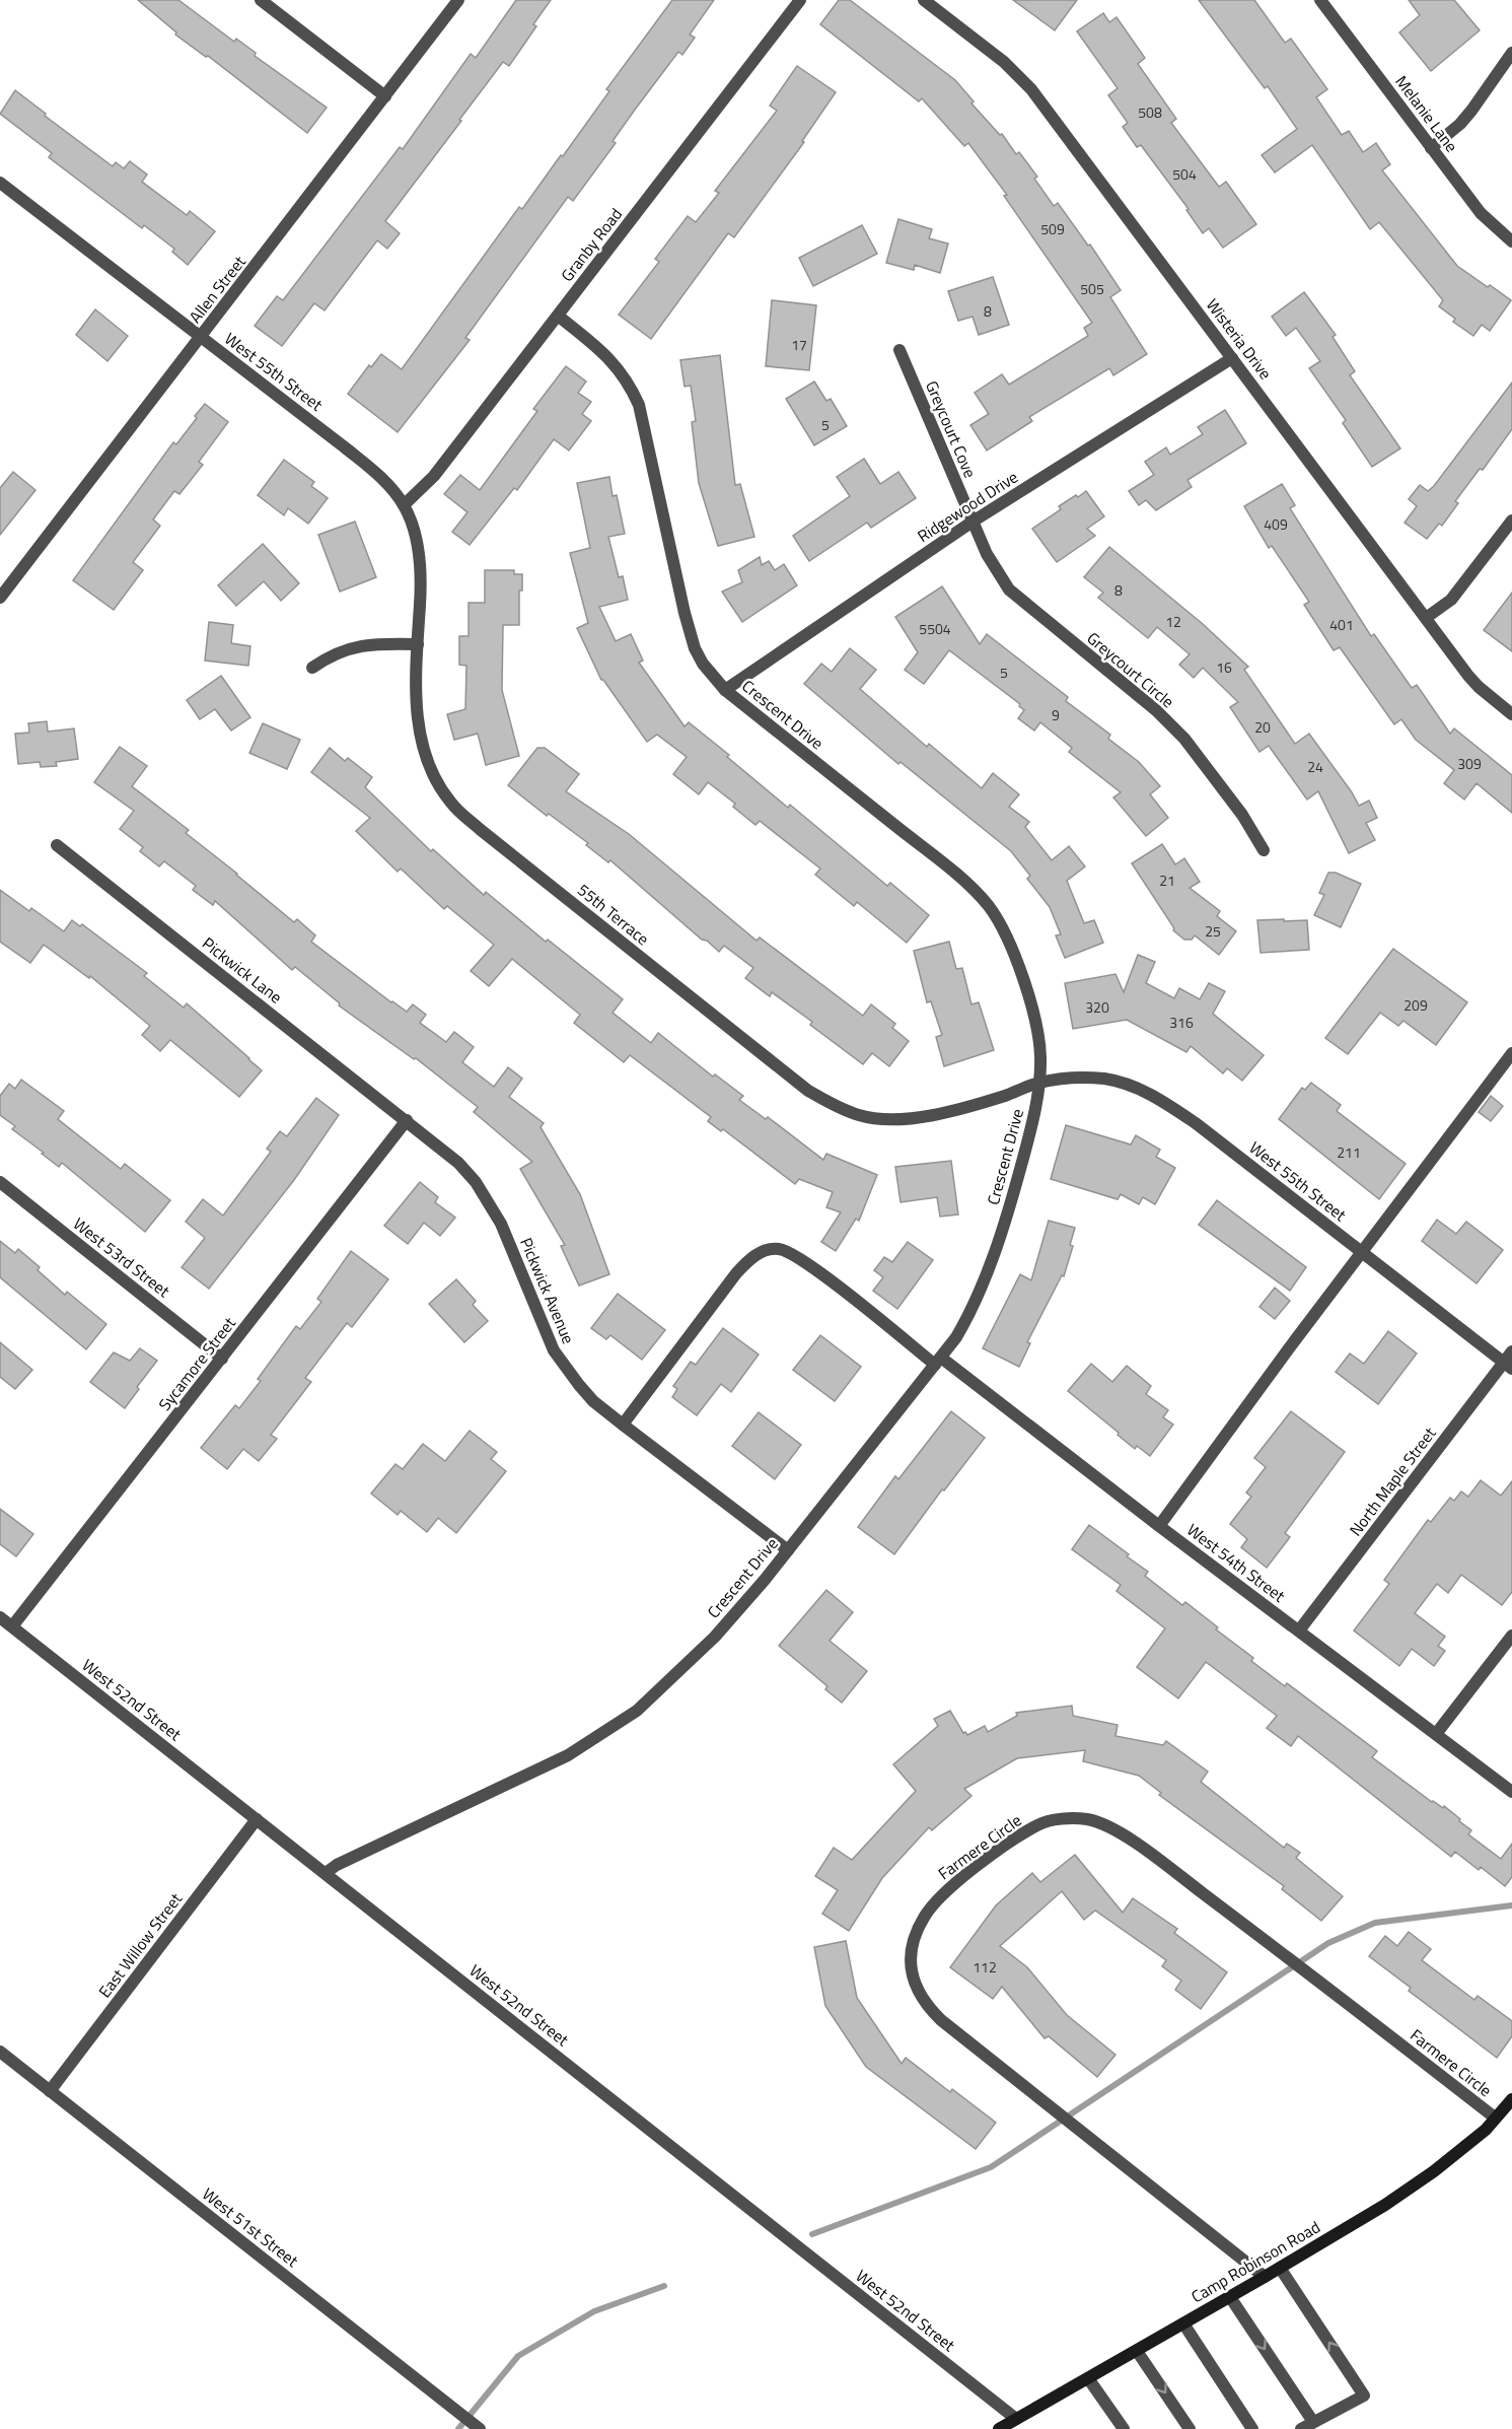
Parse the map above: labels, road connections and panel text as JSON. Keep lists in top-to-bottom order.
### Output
{
  "streets": {
    "main road": ["Camp Robinson Road"],
    "street": [
      "Melanie Lane",
      "Granby Road",
      "Allen Street",
      "Wisteria Drive",
      "West 55th Street",
      "Greycourt Cove",
      "Ridgewood Drive",
      "Greycourt Circle",
      "Crescent Drive",
      "55th Terrace",
      "Pickwick Lane",
      "West 53rd Street",
      "Pickwick Avenue",
      "Sycamore Street",
      "North Maple Street",
      "West 54th Street",
      "West 52nd Street",
      "Farmere Circle",
      "East Willow Street",
      "West 51st Street"
    ]
  },
  "crossings": [
    ["Granby Road", "West 55th Street"],
    ["Granby Road", "Crescent Drive"],
    ["Granby Road", "55th Terrace"],
    ["Allen Street", "West 55th Street"],
    ["Wisteria Drive", "Ridgewood Drive"],
    ["West 55th Street", "Crescent Drive"],
    ["West 55th Street", "55th Terrace"],
    ["West 55th Street", "North Maple Street"],
    ["Greycourt Cove", "Ridgewood Drive"],
    ["Greycourt Cove", "Greycourt Circle"],
    ["Ridgewood Drive", "Greycourt Circle"],
    ["Ridgewood Drive", "Crescent Drive"],
    ["Crescent Drive", "55th Terrace"],
    ["Crescent Drive", "Pickwick Avenue"],
    ["Crescent Drive", "West 54th Street"],
    ["Crescent Drive", "West 52nd Street"],
    ["Pickwick Lane", "Pickwick Avenue"],
    ["Pickwick Lane", "Sycamore Street"],
    ["West 53rd Street", "Sycamore Street"],
    ["Pickwick Avenue", "Sycamore Street"],
    ["Pickwick Avenue", "West 54th Street"],
    ["Sycamore Street", "West 52nd Street"],
    ["North Maple Street", "West 54th Street"],
    ["West 52nd Street", "East Willow Street"],
    ["West 52nd Street", "Camp Robinson Road"],
    ["Farmere Circle", "Camp Robinson Road"],
    ["East Willow Street", "West 51st Street"]
  ],
  "house_numbers": [
    "508",
    "504",
    "509",
    "505",
    "8",
    "17",
    "5",
    "409",
    "8",
    "12",
    "401",
    "5504",
    "16",
    "5",
    "9",
    "20",
    "309",
    "24",
    "21",
    "25",
    "209",
    "320",
    "316",
    "211",
    "112"
  ]
}
